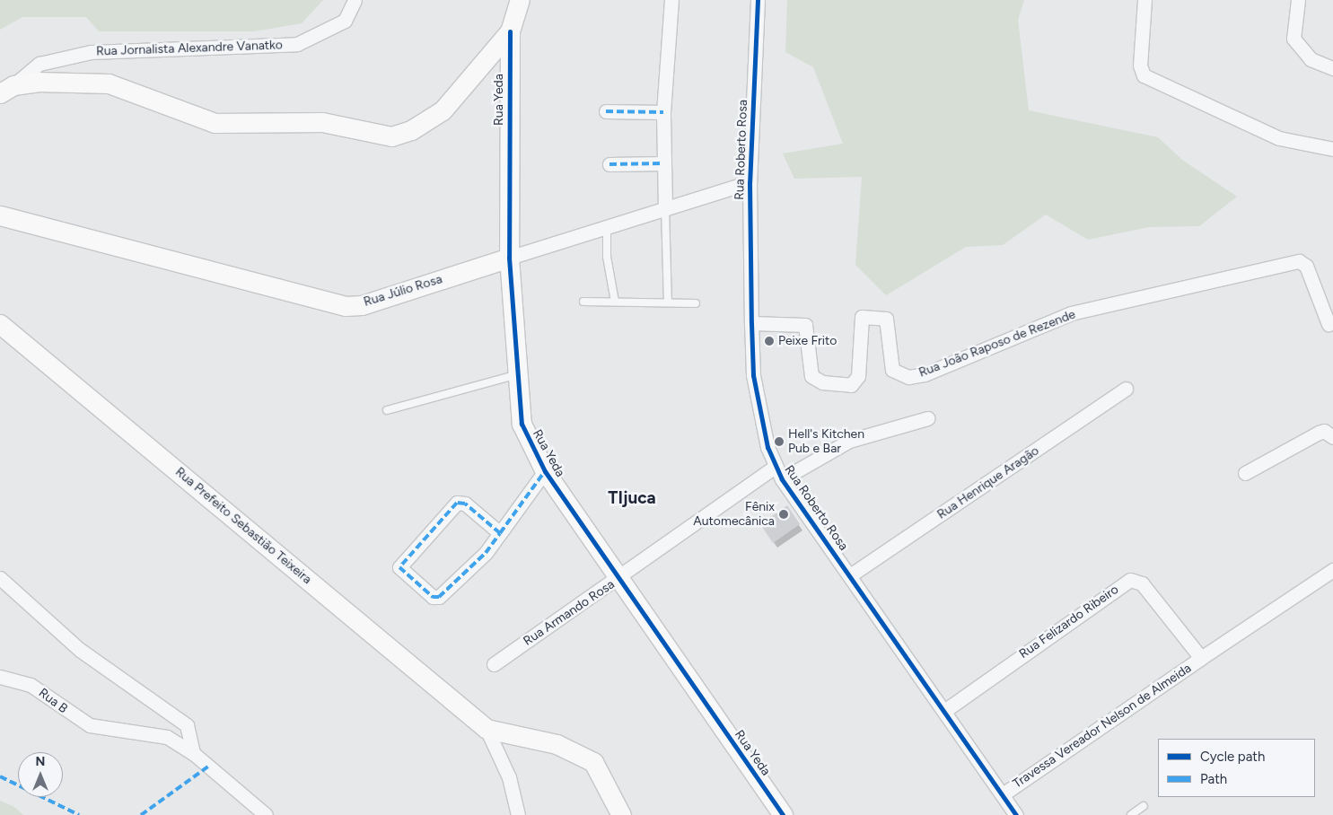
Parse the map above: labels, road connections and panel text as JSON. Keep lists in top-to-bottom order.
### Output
{
  "streets": {
    "street": [
      "Rua Jornalista Alexandre Vanatko",
      "Rua Yeda",
      "Rua Roberto Rosa",
      "Rua Júlio Rosa",
      "Rua João Raposo de Rezende",
      "Rua Henrique Aragão",
      "Rua Prefeito Sebastião Teixeira",
      "Rua Armando Rosa",
      "Rua Felizardo Ribeiro",
      "Rua B",
      "Travessa Vereador Nelson de Almeida"
    ]
  },
  "crossings": [
    ["Rua Yeda", "Rua Júlio Rosa"],
    ["Rua Yeda", "Rua Armando Rosa"],
    ["Rua Roberto Rosa", "Rua Júlio Rosa"],
    ["Rua Roberto Rosa", "Rua João Raposo de Rezende"],
    ["Rua Roberto Rosa", "Rua Henrique Aragão"],
    ["Rua Roberto Rosa", "Rua Armando Rosa"],
    ["Rua Roberto Rosa", "Rua Felizardo Ribeiro"],
    ["Rua Roberto Rosa", "Travessa Vereador Nelson de Almeida"],
    ["Rua Felizardo Ribeiro", "Travessa Vereador Nelson de Almeida"]
  ],
  "districts": ["TIjuca"],
  "places": ["Peixe Frito", "Hell's Kitchen Pub e Bar", "Fênix Automecânica"],
  "legend": ["Cycle path", "Path"],
  "north": "top"
}
